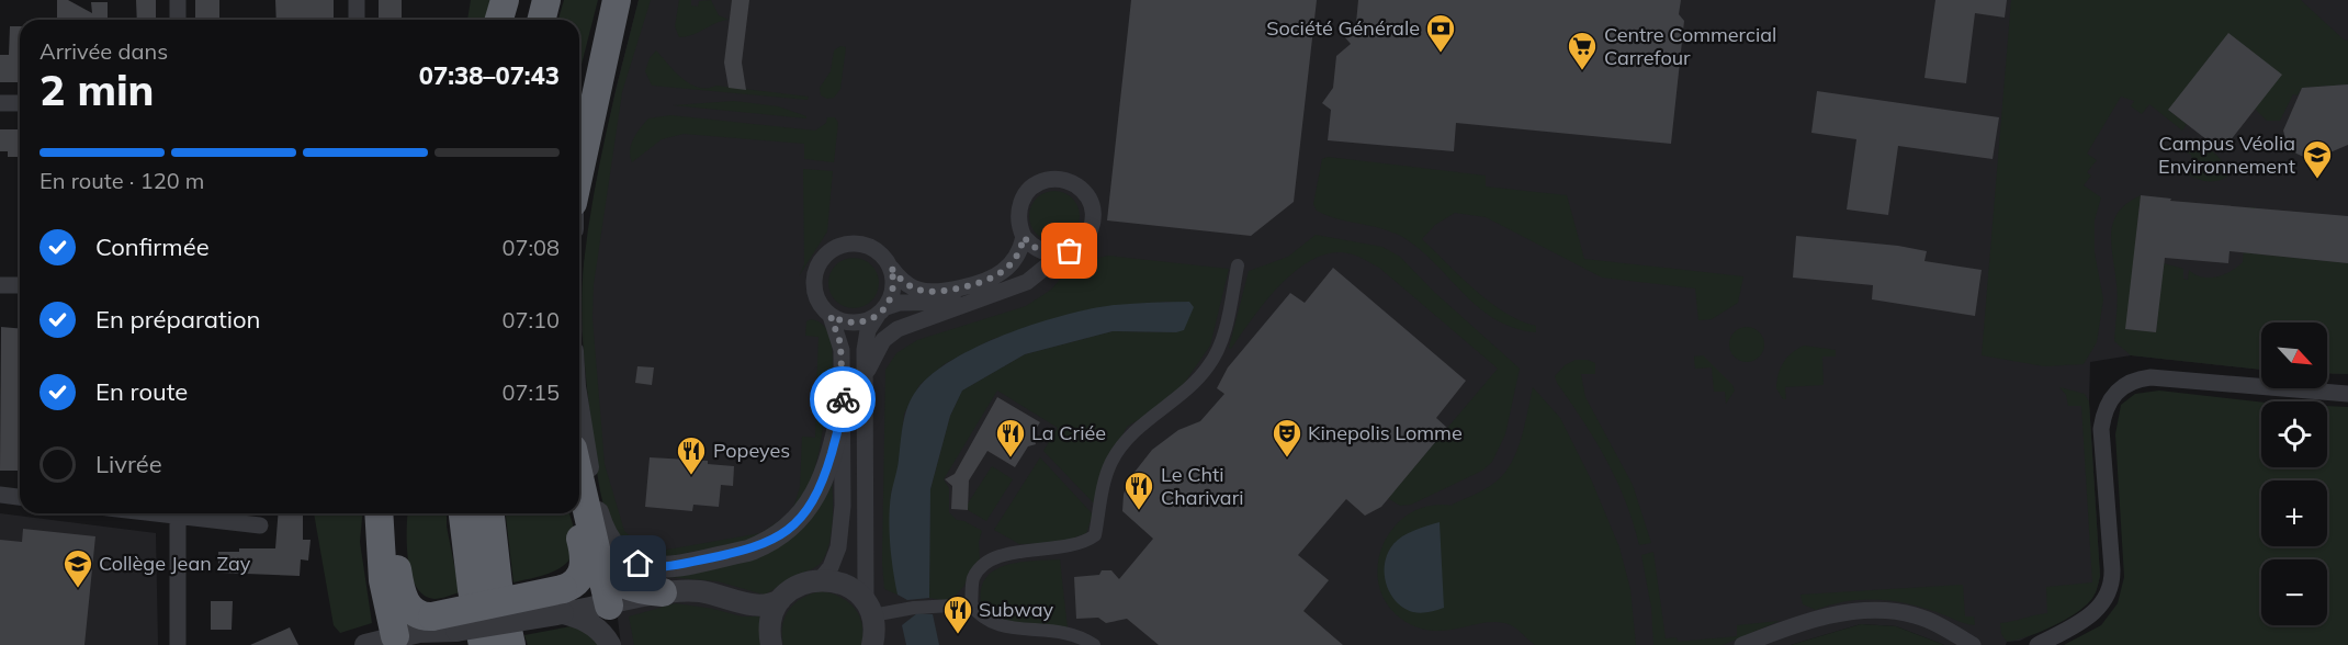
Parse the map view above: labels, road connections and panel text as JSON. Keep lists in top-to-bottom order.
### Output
{
  "places": {
    "bank": ["Société Générale"],
    "supermarket": ["Centre Commercial Carrefour"],
    "school or university": ["Campus Véolia Environnement", "Collège Jean Zay"],
    "restaurant": [
      "La Criée",
      "Popeyes",
      "Le Chti Charivari",
      "Subway"
    ],
    "theatre": ["Kinepolis Lomme"]
  },
  "north": "bottom right",
  "page": {
    "heading": ["2 min", "Arrivée dans", "07:38–07:43"],
    "bar": "En route · 120 m",
    "list": [
      ["Confirmée", "07:08"],
      ["En préparation", "07:10"],
      ["En route", "07:15"],
      "Livrée"
    ],
    "map_buttons": ["+", "−"]
  }
}
